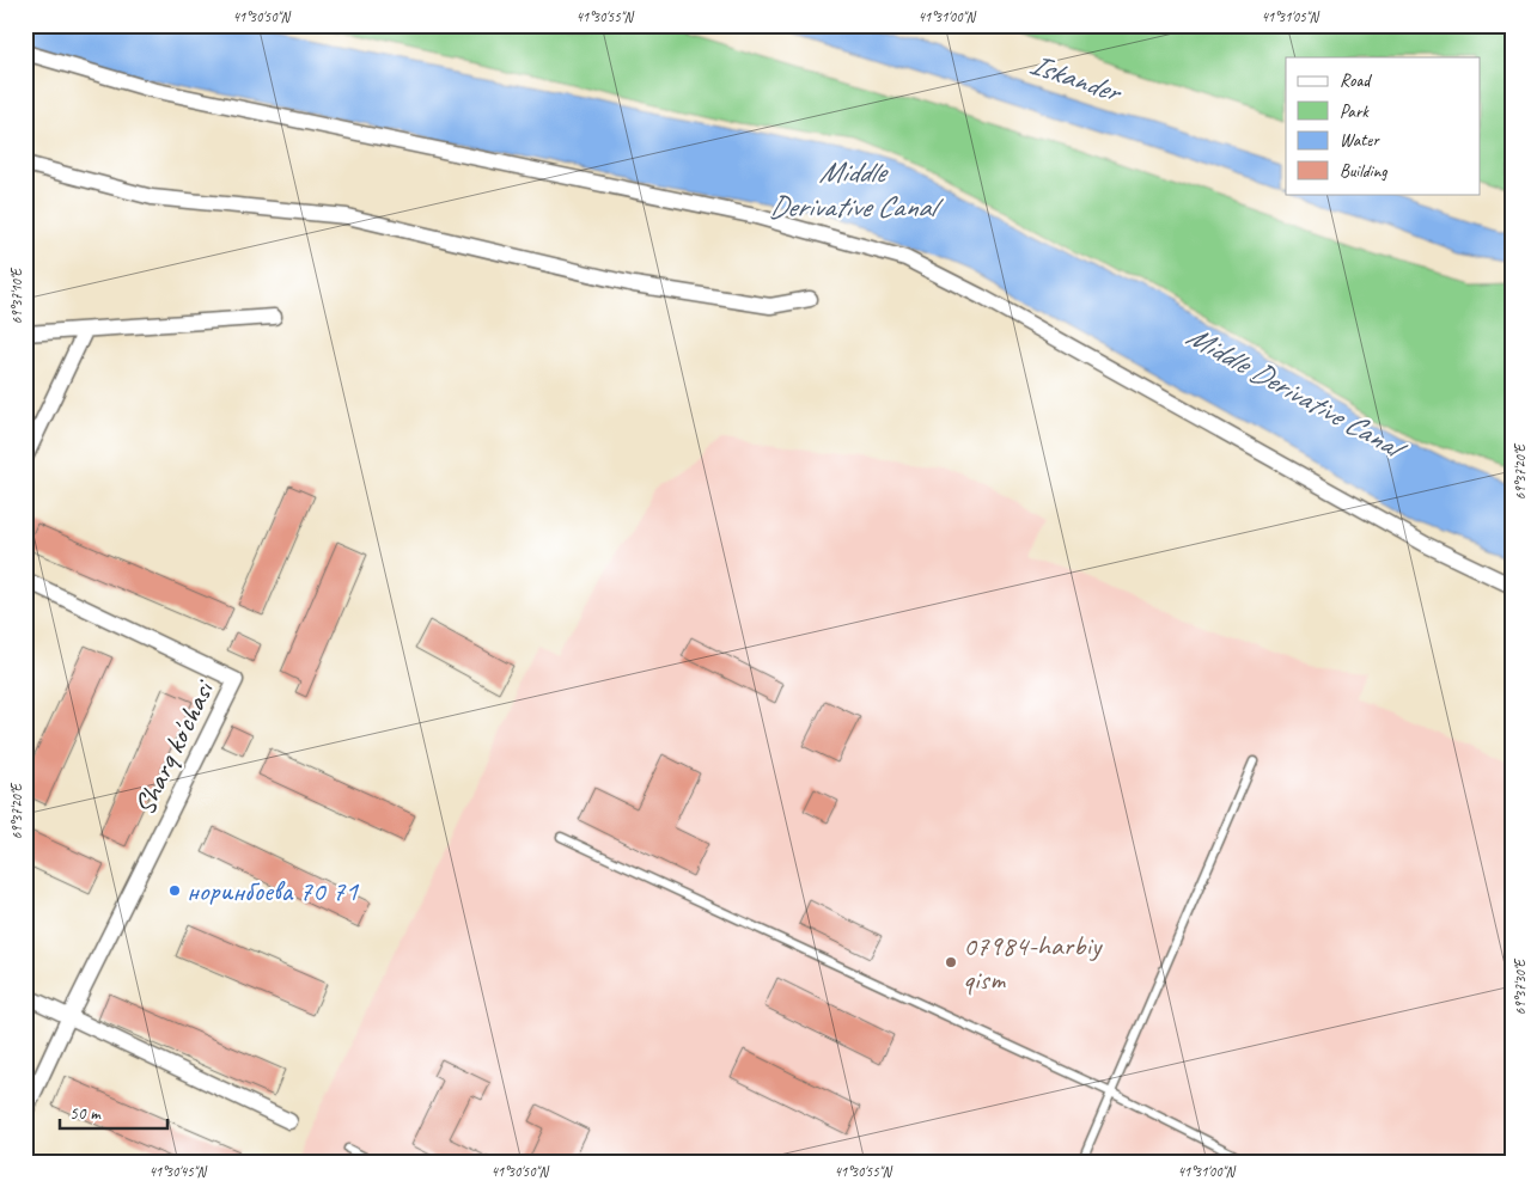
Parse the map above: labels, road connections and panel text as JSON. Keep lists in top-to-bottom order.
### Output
{
  "streets": {
    "street": ["Sharq ko'chasi"]
  },
  "water": ["Iskander", "Middle Derivative Canal"],
  "places": ["норинбоева 70 71", "07984-harbiy qism"],
  "legend": [
    "Road",
    "Park",
    "Water",
    "Building"
  ],
  "scale_bar": "50 m",
  "coordinates": [
    "41°30'50\"N",
    "41°30'55\"N",
    "41°31'00\"N",
    "41°31'05\"N",
    "69°37'10\"E",
    "69°37'20\"E",
    "69°37'30\"E",
    "41°30'45\"N"
  ]
}
